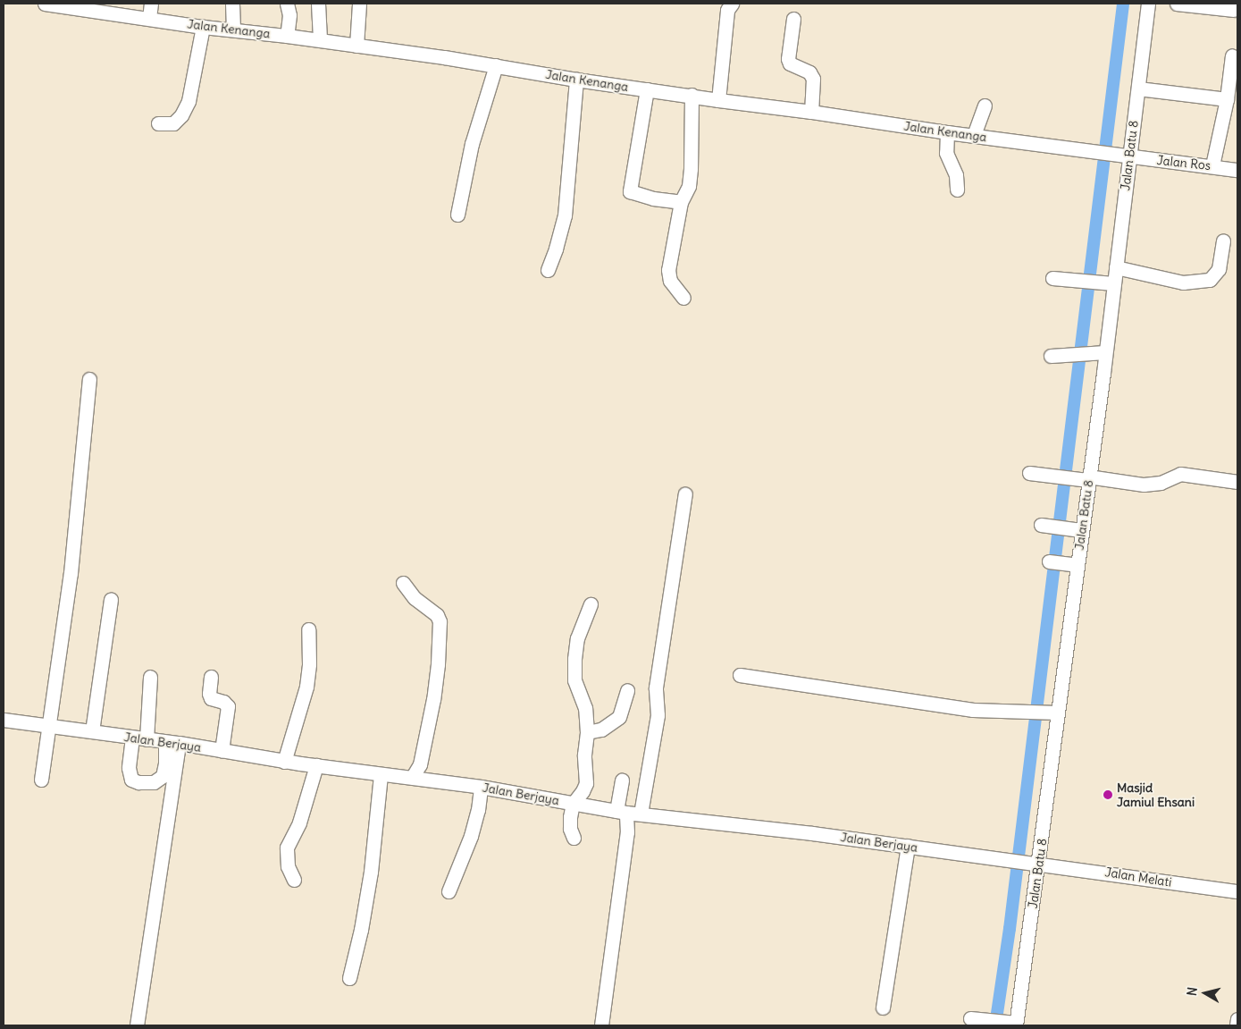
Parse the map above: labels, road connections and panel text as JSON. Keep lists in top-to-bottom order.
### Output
{
  "streets": {
    "street": [
      "Jalan Kenanga",
      "Jalan Batu 8",
      "Jalan Ros",
      "Jalan Berjaya",
      "Jalan Melati"
    ]
  },
  "crossings": [
    ["Jalan Kenanga", "Jalan Batu 8"],
    ["Jalan Kenanga", "Jalan Ros"],
    ["Jalan Batu 8", "Jalan Ros"],
    ["Jalan Batu 8", "Jalan Berjaya"],
    ["Jalan Batu 8", "Jalan Melati"],
    ["Jalan Berjaya", "Jalan Melati"]
  ],
  "places": ["Masjid Jamiul Ehsani"],
  "north": "left"
}
